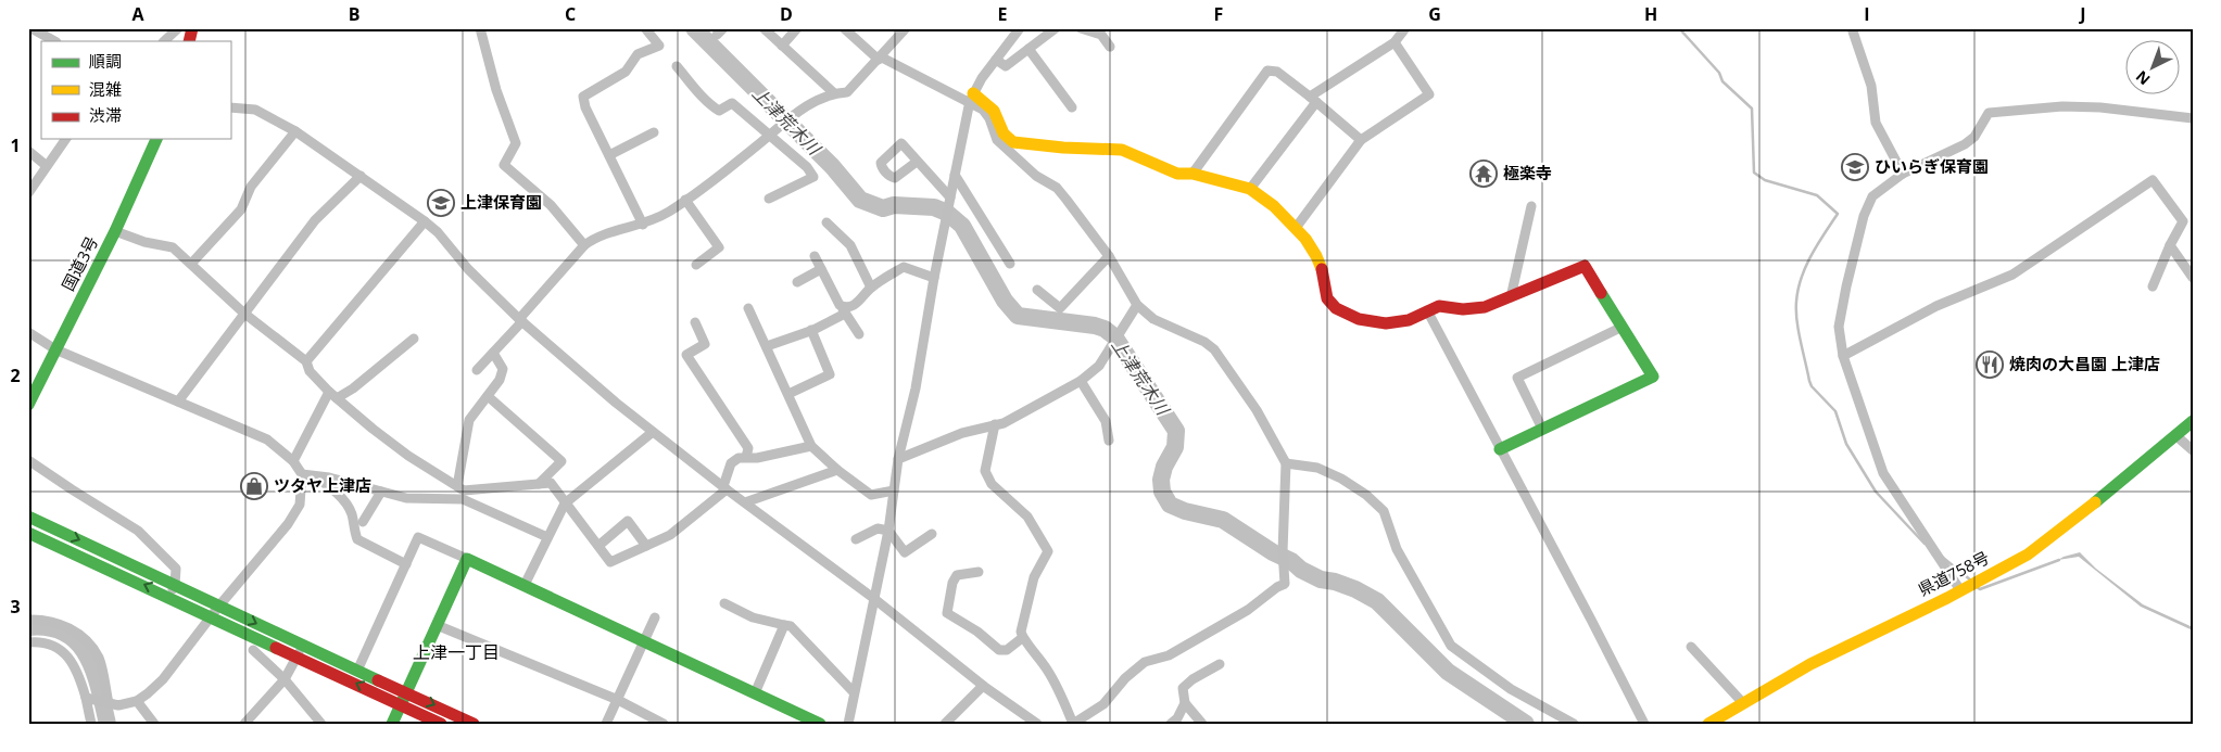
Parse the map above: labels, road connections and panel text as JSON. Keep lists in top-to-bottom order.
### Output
{
  "streets": {
    "main road": ["国道3号", "県道758号"]
  },
  "districts": ["上津一丁目"],
  "water": ["上津荒木川"],
  "places": {
    "school or university": ["ひいらぎ保育園", "上津保育園"],
    "temple": ["極楽寺"],
    "restaurant": ["焼肉の大昌園 上津店"],
    "shop": ["ツタヤ上津店"]
  },
  "legend": ["順調", "混雑", "渋滞"],
  "north": "bottom left",
  "grid": {
    "columns": [
      "A",
      "B",
      "C",
      "D",
      "E",
      "F",
      "G",
      "H",
      "I",
      "J"
    ],
    "rows": ["1", "2", "3"]
  }
}
